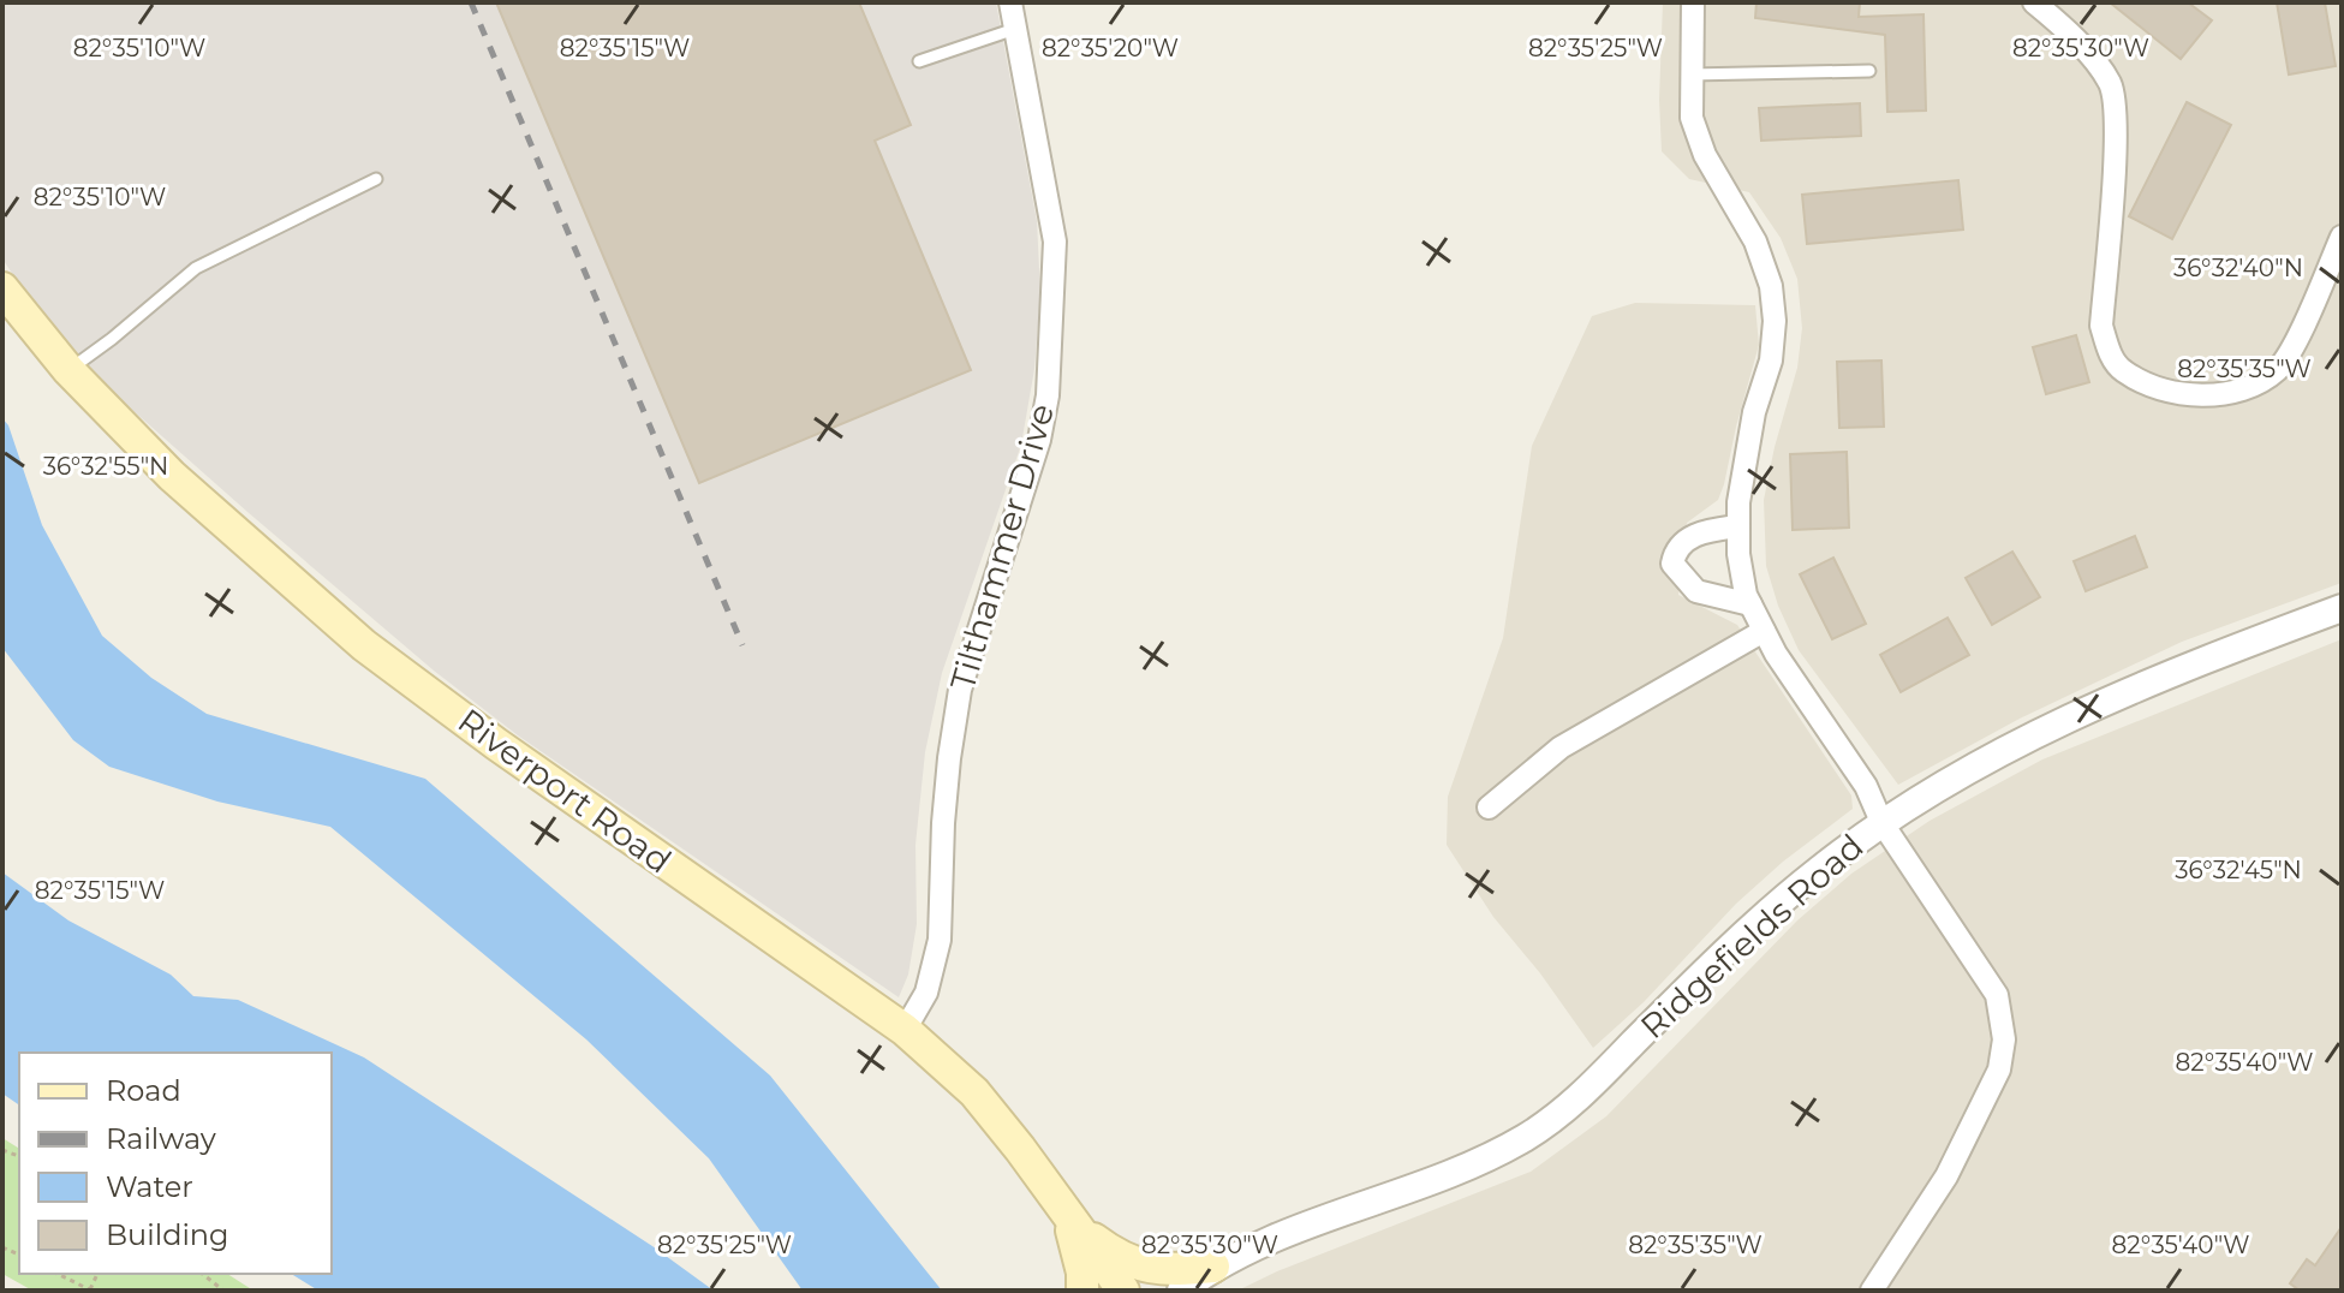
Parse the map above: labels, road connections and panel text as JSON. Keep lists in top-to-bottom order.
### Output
{
  "streets": {
    "main road": ["Riverport Road"],
    "street": ["Tilthammer Drive", "Ridgefields Road"]
  },
  "crossings": [
    ["Tilthammer Drive", "Riverport Road"]
  ],
  "legend": [
    "Road",
    "Railway",
    "Water",
    "Building"
  ],
  "coordinates": [
    "82°35'10\"W",
    "82°35'15\"W",
    "82°35'20\"W",
    "82°35'25\"W",
    "82°35'30\"W",
    "36°32'40\"N",
    "82°35'35\"W",
    "36°32'55\"N",
    "36°32'45\"N",
    "82°35'40\"W"
  ]
}
